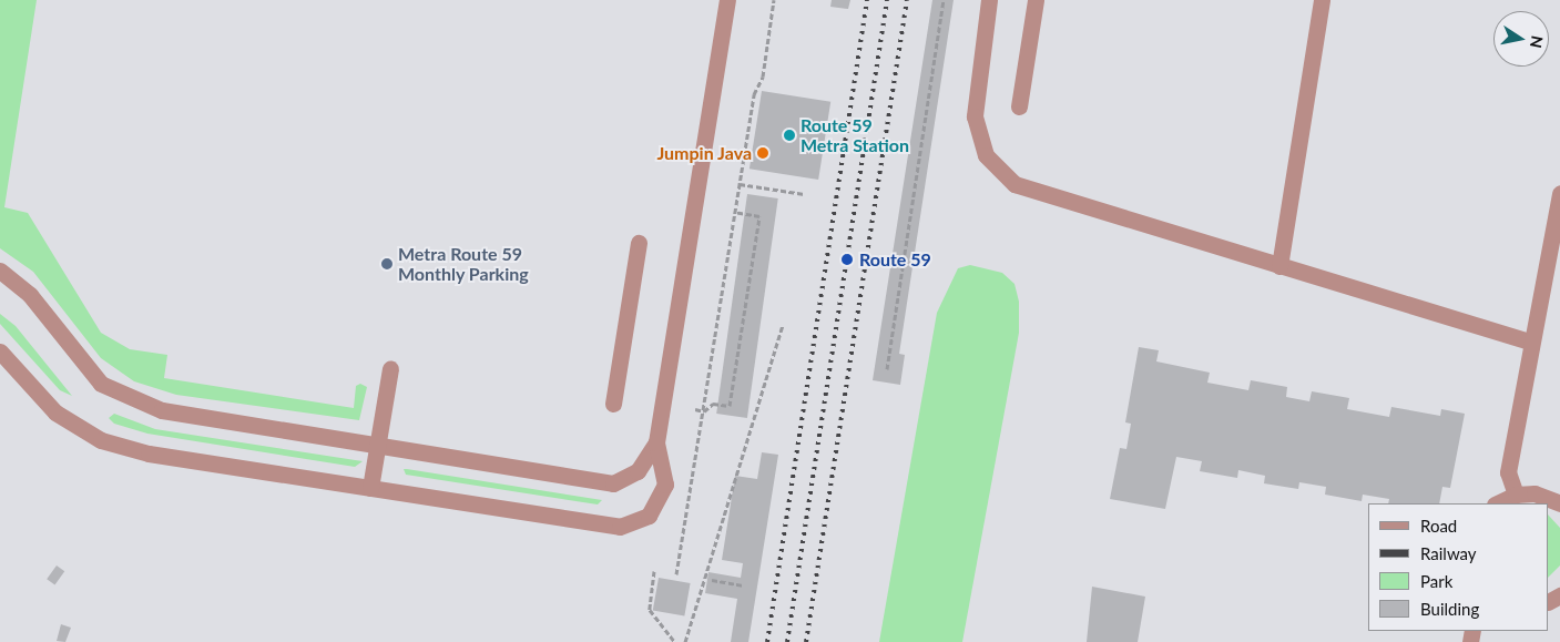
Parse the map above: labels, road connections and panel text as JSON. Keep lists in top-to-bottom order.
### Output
{
  "places": [
    "Route 59 Metra Station",
    "Jumpin Java",
    "Route 59",
    "Metra Route 59 Monthly Parking"
  ],
  "legend": [
    "Road",
    "Railway",
    "Park",
    "Building"
  ],
  "north": "right"
}
